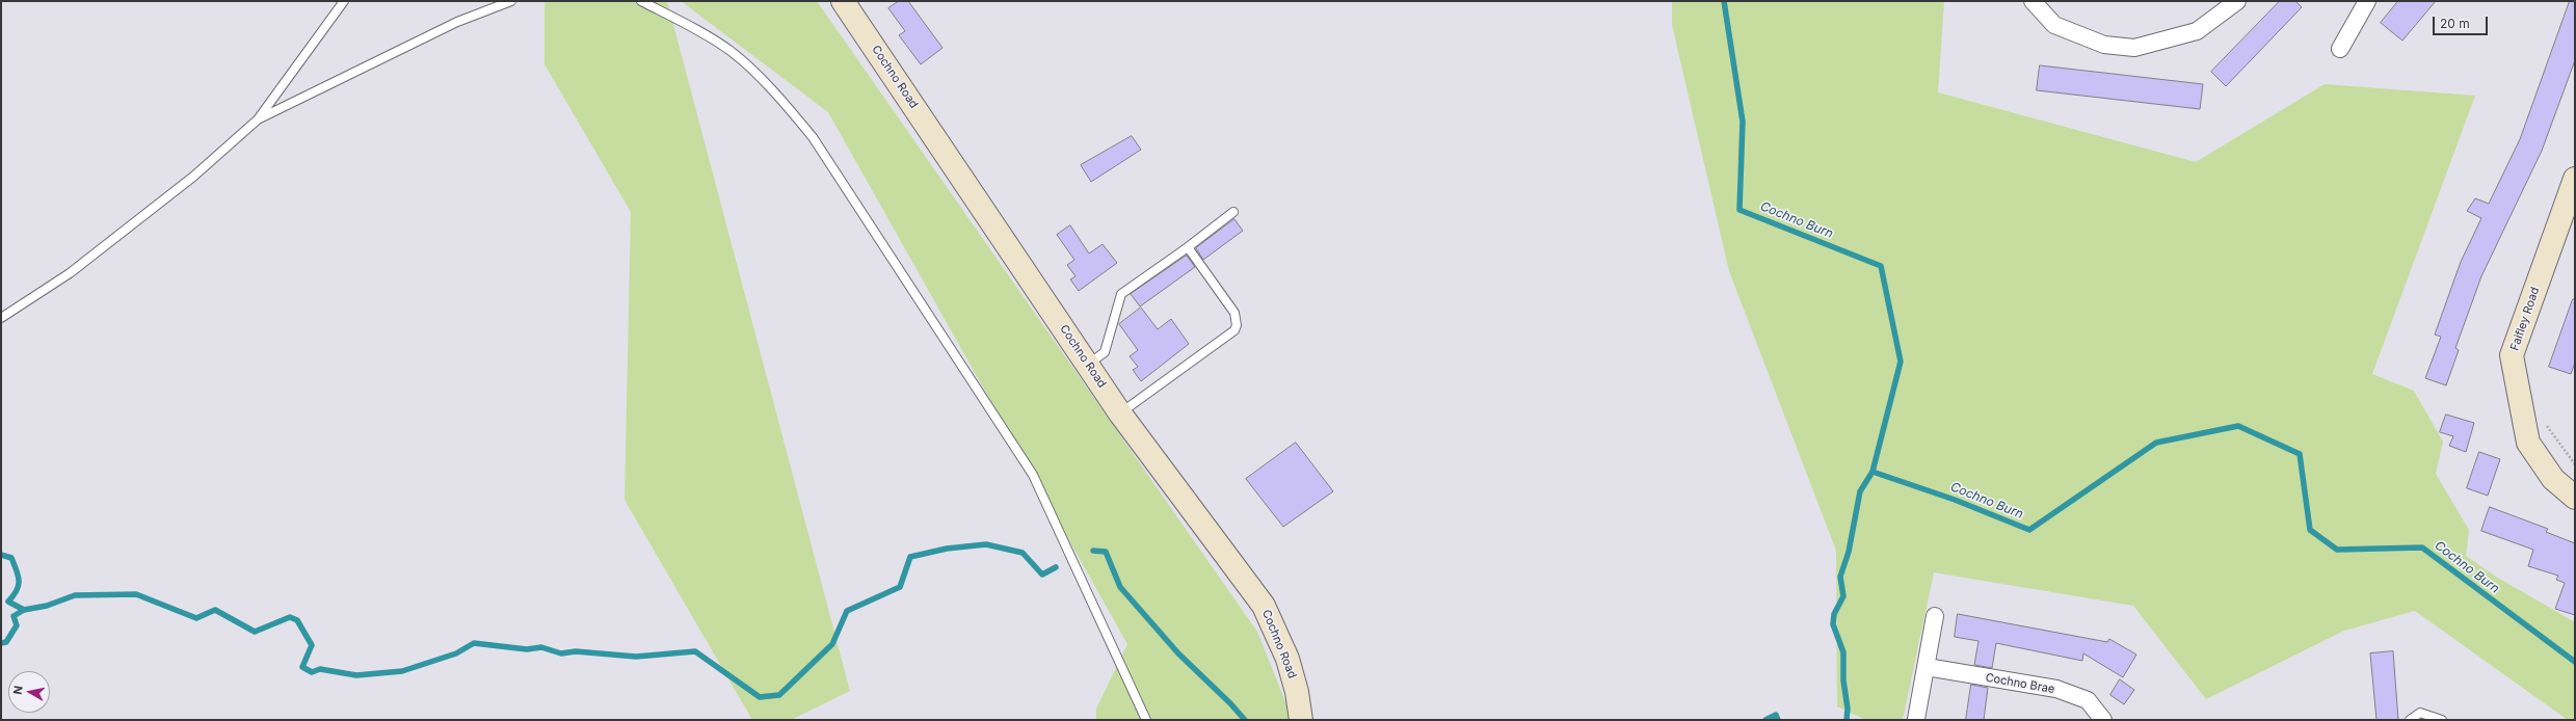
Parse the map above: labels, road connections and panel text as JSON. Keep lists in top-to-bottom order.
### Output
{
  "streets": {
    "street": ["Cochno Road", "Faifley Road", "Cochno Brae"]
  },
  "water": ["Cochno Burn"],
  "scale_bar": "20 m",
  "north": "left"
}
